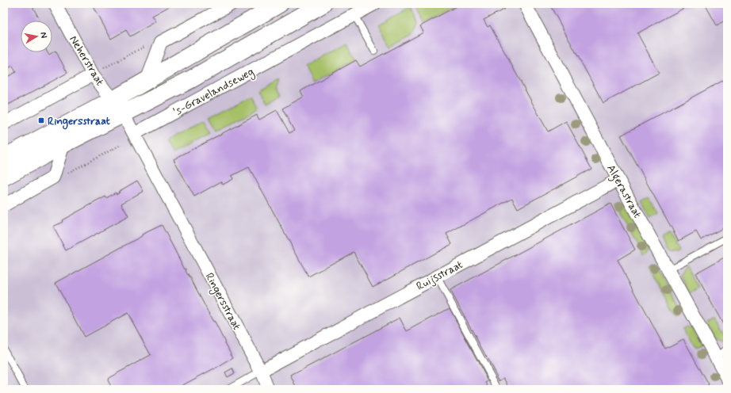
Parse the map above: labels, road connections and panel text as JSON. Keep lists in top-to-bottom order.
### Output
{
  "streets": {
    "main road": ["'s-Gravelandseweg"],
    "street": [
      "Neherstraat",
      "Algerastraat",
      "Ruijsstraat",
      "Ringersstraat"
    ]
  },
  "crossings": [
    ["Neherstraat", "'s-Gravelandseweg"],
    ["Neherstraat", "Ringersstraat"],
    ["'s-Gravelandseweg", "Ringersstraat"],
    ["Algerastraat", "Ruijsstraat"],
    ["Ruijsstraat", "Ringersstraat"]
  ],
  "places": {
    "transit": ["Ringersstraat"]
  },
  "north": "right"
}
